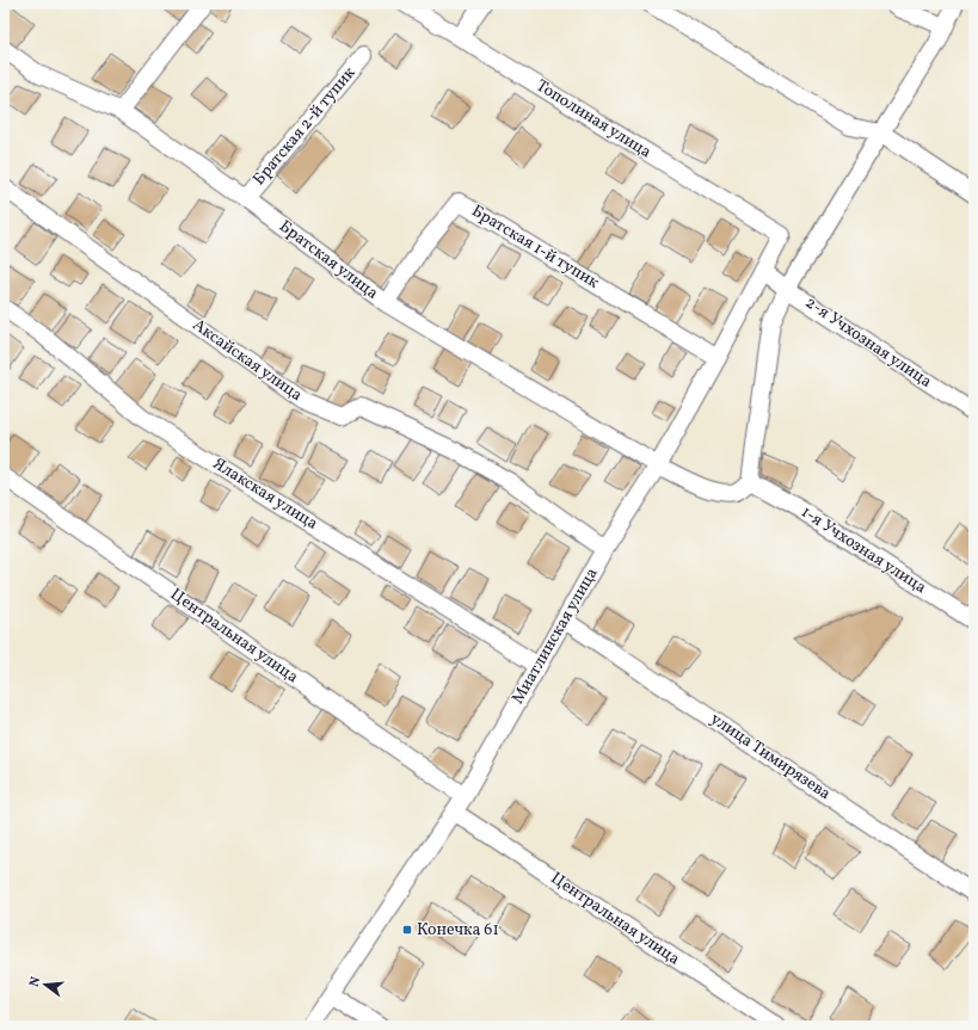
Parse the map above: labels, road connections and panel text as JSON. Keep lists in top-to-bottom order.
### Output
{
  "streets": {
    "street": [
      "Тополиная улица",
      "Братская 2-й тупик",
      "Братская 1-й тупик",
      "Братская улица",
      "2-я Учхозная улица",
      "Аксайская улица",
      "Ялакская улица",
      "1-я Учхозная улица",
      "Центральная улица",
      "Миатлинская улица",
      "улица Тимирязева"
    ]
  },
  "crossings": [
    ["Тополиная улица", "Миатлинская улица"],
    ["Братская 2-й тупик", "Братская улица"],
    ["Братская 1-й тупик", "Братская улица"],
    ["Братская 1-й тупик", "Миатлинская улица"],
    ["Братская улица", "1-я Учхозная улица"],
    ["Братская улица", "Миатлинская улица"],
    ["2-я Учхозная улица", "Миатлинская улица"],
    ["Аксайская улица", "Миатлинская улица"],
    ["Ялакская улица", "Миатлинская улица"],
    ["Центральная улица", "Миатлинская улица"],
    ["Миатлинская улица", "улица Тимирязева"]
  ],
  "places": {
    "transit": ["Конечка 61"]
  },
  "north": "left"
}
